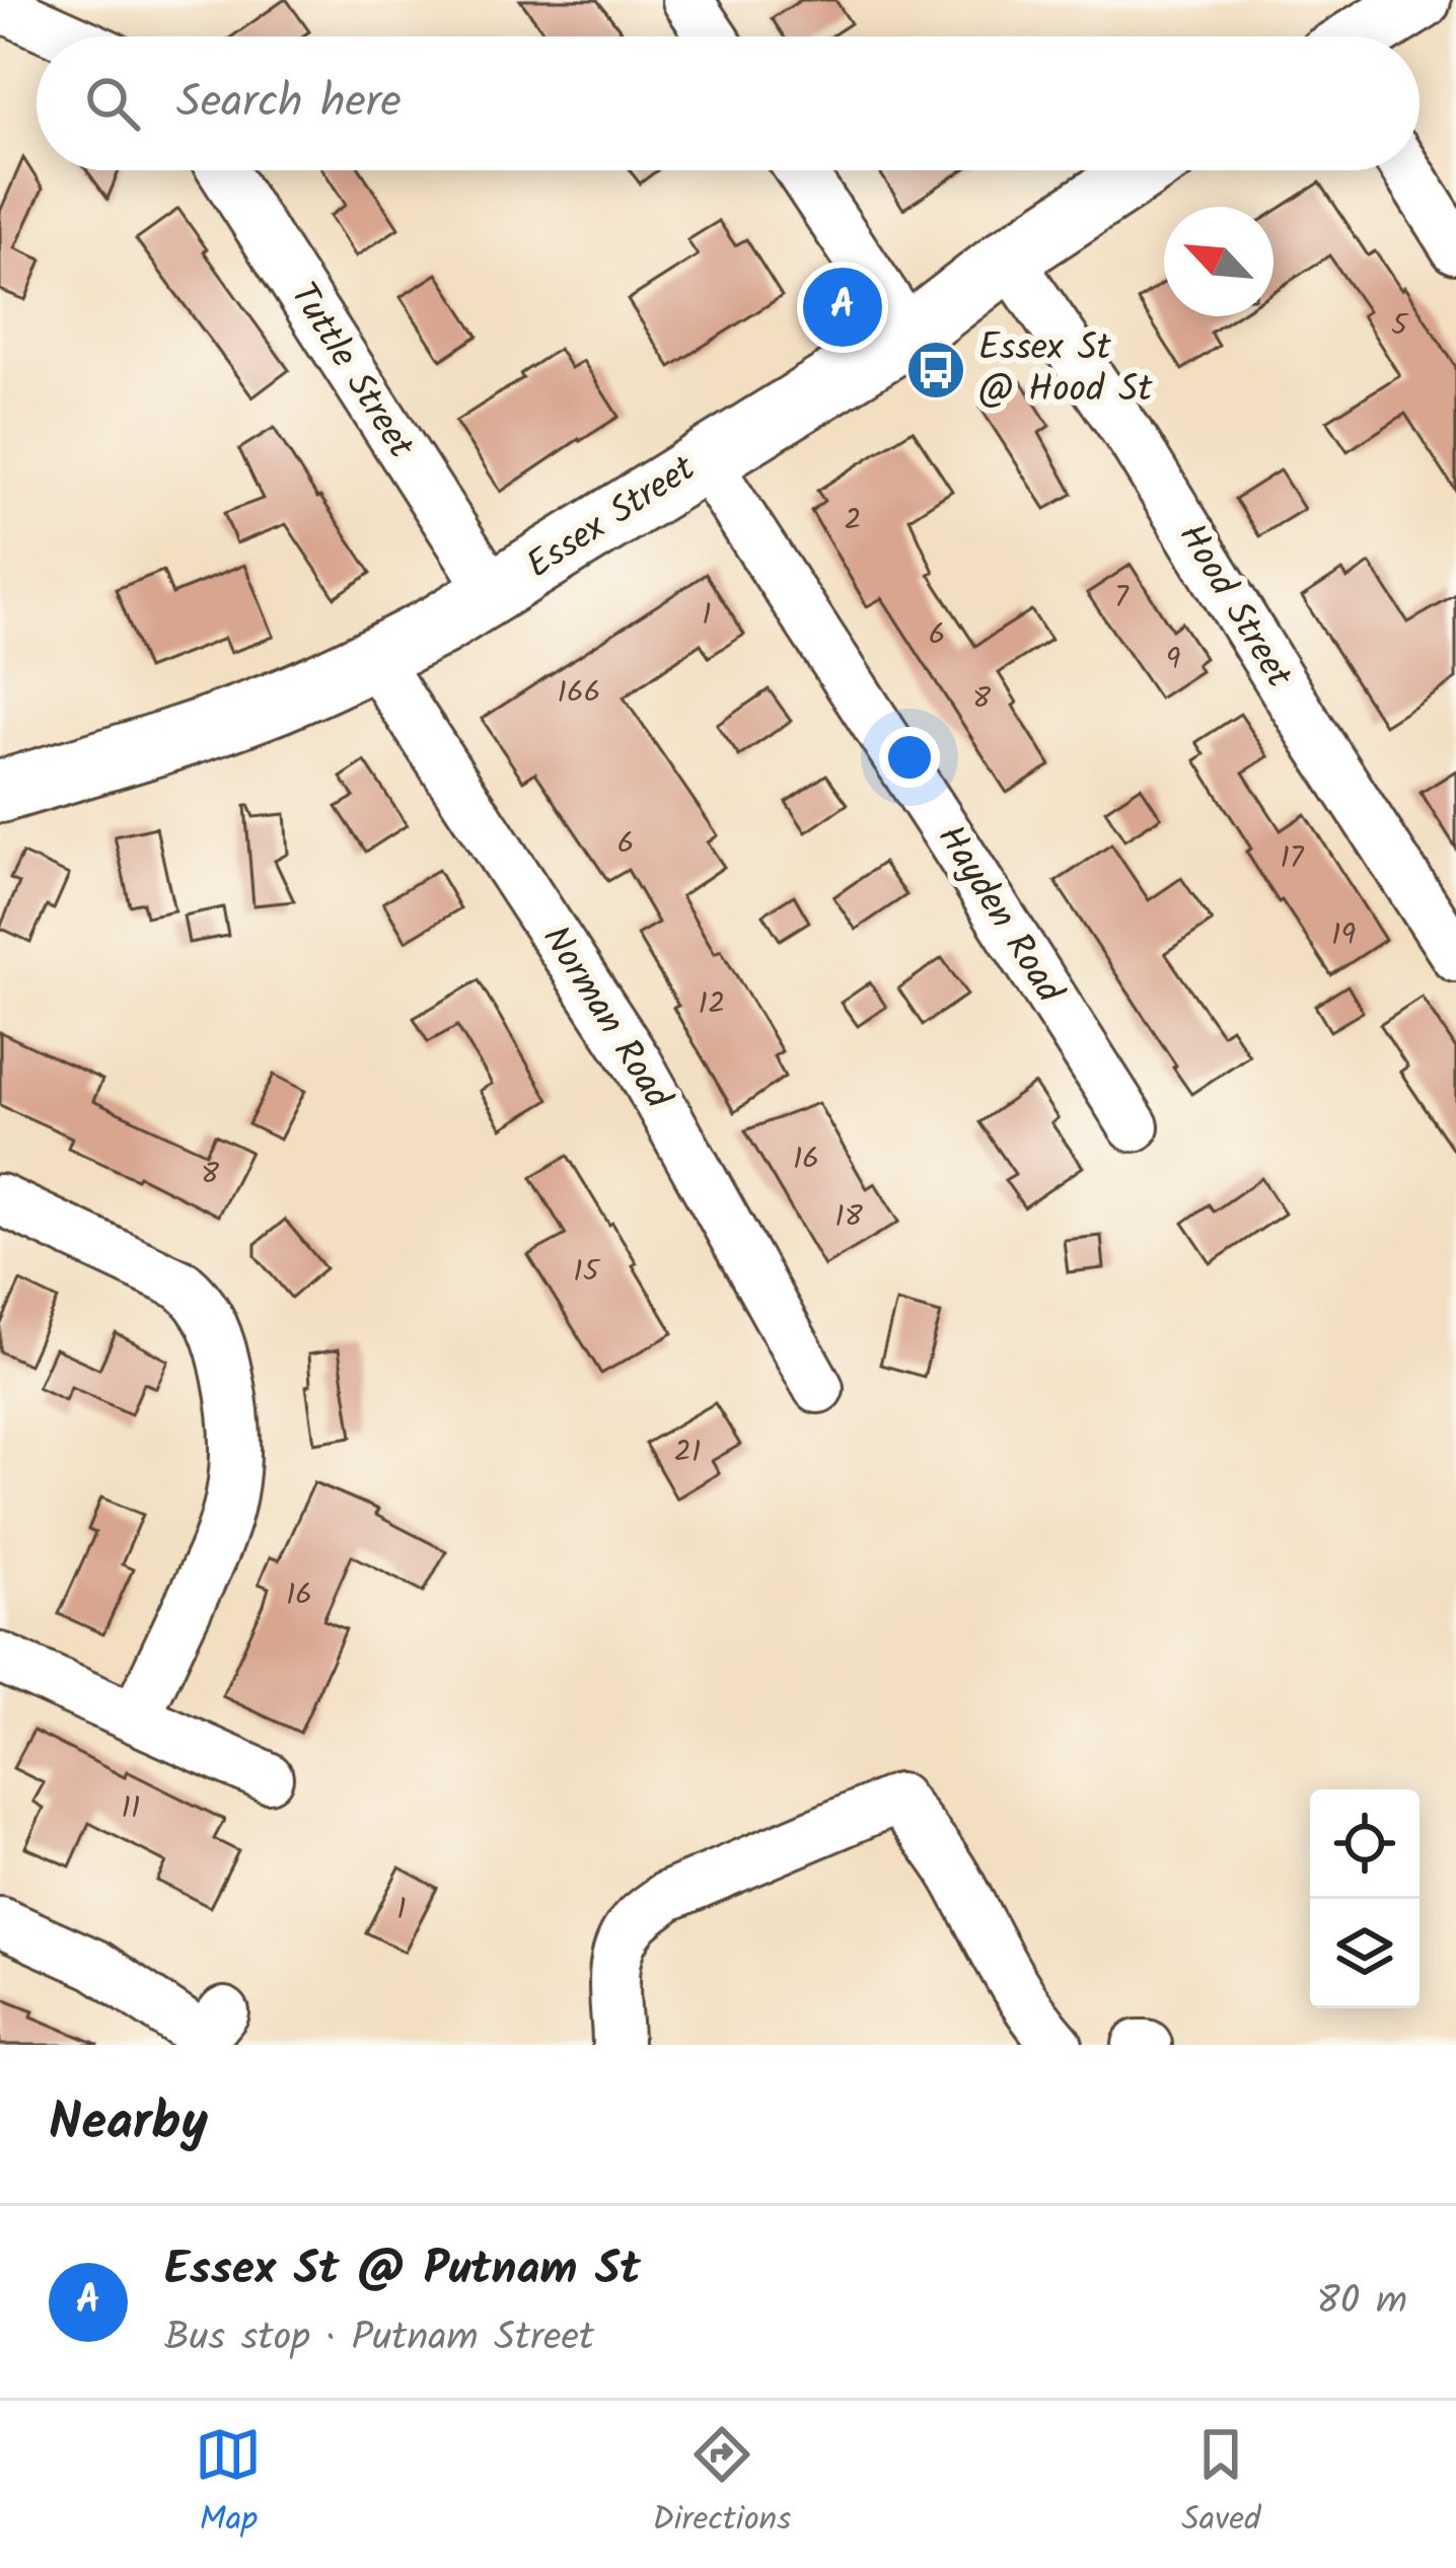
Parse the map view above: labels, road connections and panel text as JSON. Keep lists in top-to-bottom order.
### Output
{
  "streets": {
    "main road": ["Essex Street"],
    "street": [
      "Tuttle Street",
      "Hood Street",
      "Hayden Road",
      "Norman Road"
    ]
  },
  "crossings": [
    ["Tuttle Street", "Essex Street"],
    ["Essex Street", "Hood Street"],
    ["Essex Street", "Hayden Road"],
    ["Essex Street", "Norman Road"]
  ],
  "places": {
    "bus stop": ["Essex St @ Hood St"]
  },
  "house_numbers": [
    "5",
    "2",
    "7",
    "1",
    "6",
    "9",
    "166",
    "8",
    "6",
    "17",
    "19",
    "12",
    "16",
    "8",
    "18",
    "15",
    "21",
    "16",
    "11",
    "1"
  ],
  "north": "top left",
  "page": {
    "search": "Search here",
    "pins": "A",
    "heading": "Nearby",
    "list": [
      {
        "mark": "A",
        "name": "Essex St @ Putnam St",
        "note": "Bus stop · Putnam Street",
        "value": "80 m"
      }
    ],
    "nav": ["Map", "Directions", "Saved"]
  }
}
